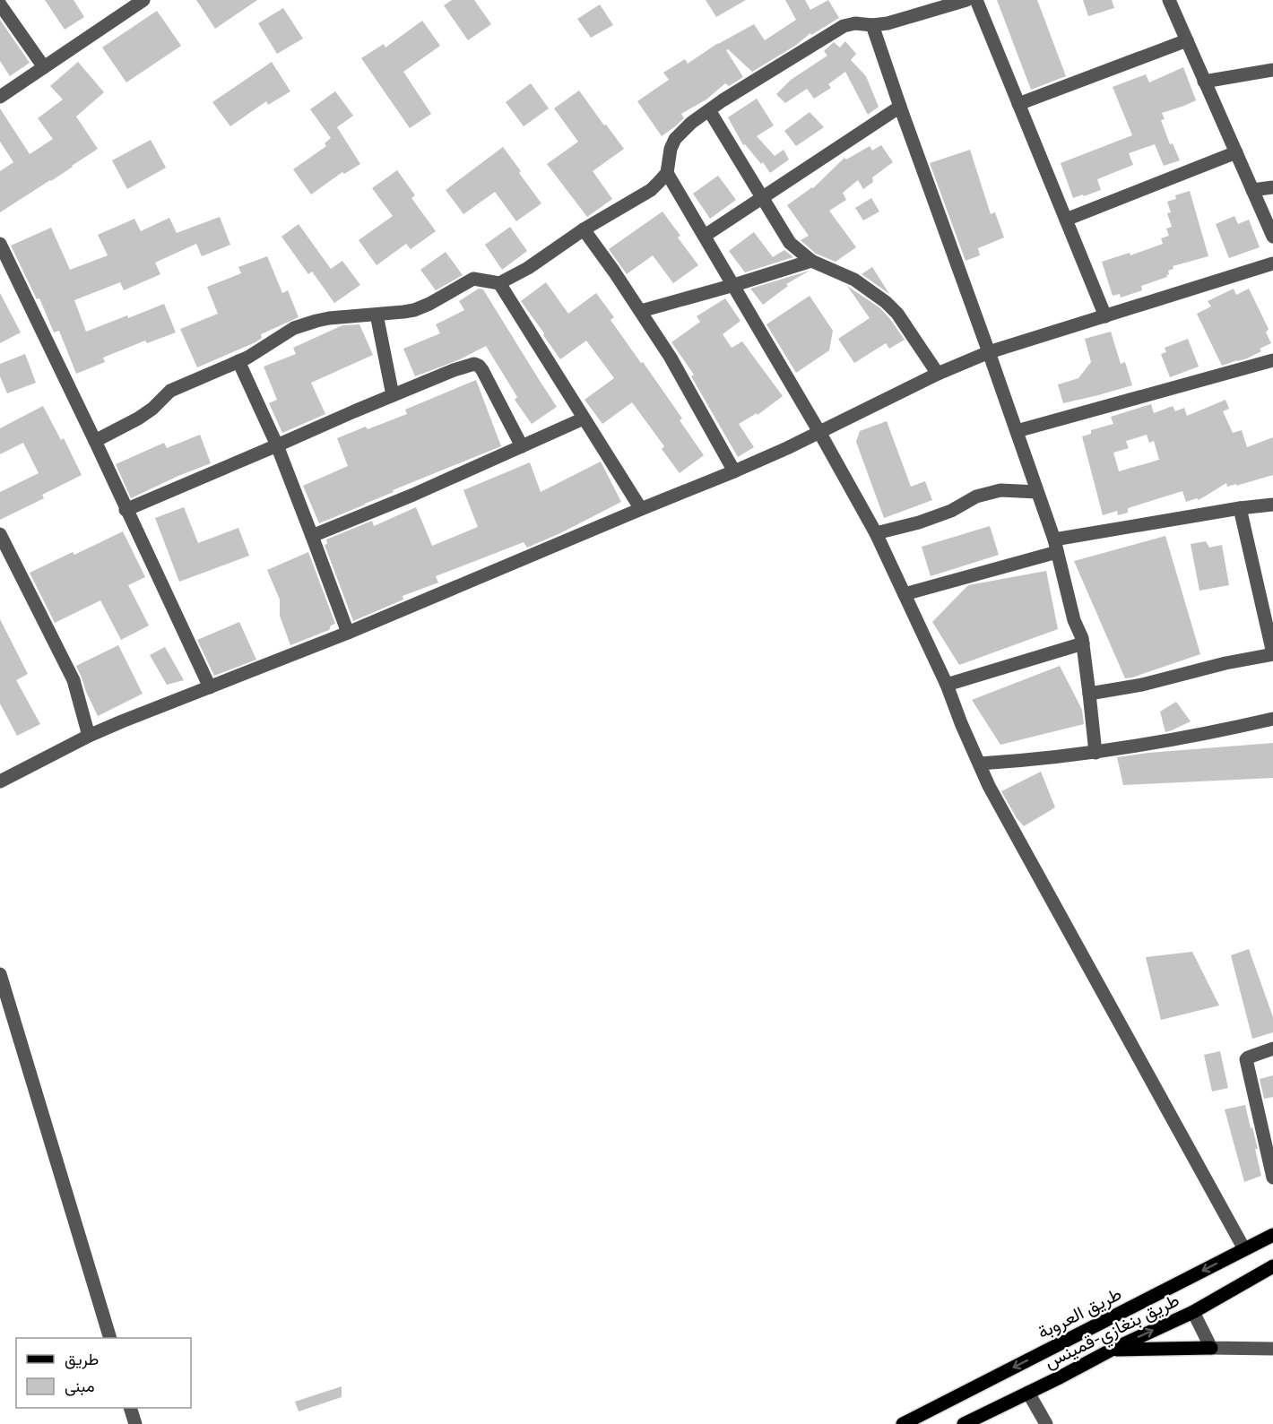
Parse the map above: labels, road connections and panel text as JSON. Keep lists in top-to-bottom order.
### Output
{
  "streets": {
    "main road": ["طريق العروبة", "طريق بنغازي-قمينس"]
  },
  "one_way": ["طريق العروبة"],
  "legend": ["طريق", "مبنى"]
}
